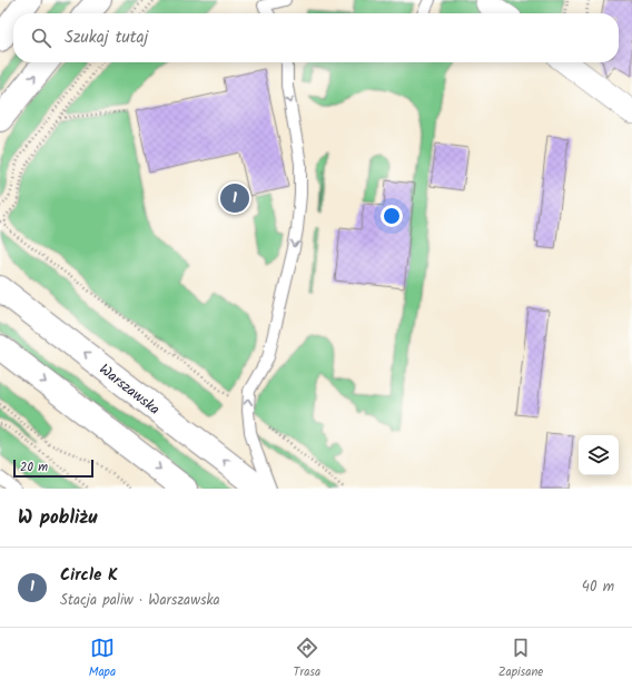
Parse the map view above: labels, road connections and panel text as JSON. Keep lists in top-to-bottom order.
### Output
{
  "streets": {
    "main road": ["Warszawska"]
  },
  "scale_bar": "20 m",
  "page": {
    "search": "Szukaj tutaj",
    "pins": "1",
    "scale": "20 m",
    "heading": "W pobliżu",
    "list": [
      {
        "mark": "1",
        "name": "Circle K",
        "note": "Stacja paliw · Warszawska",
        "value": "40 m"
      }
    ],
    "nav": ["Mapa", "Trasa", "Zapisane"]
  }
}
